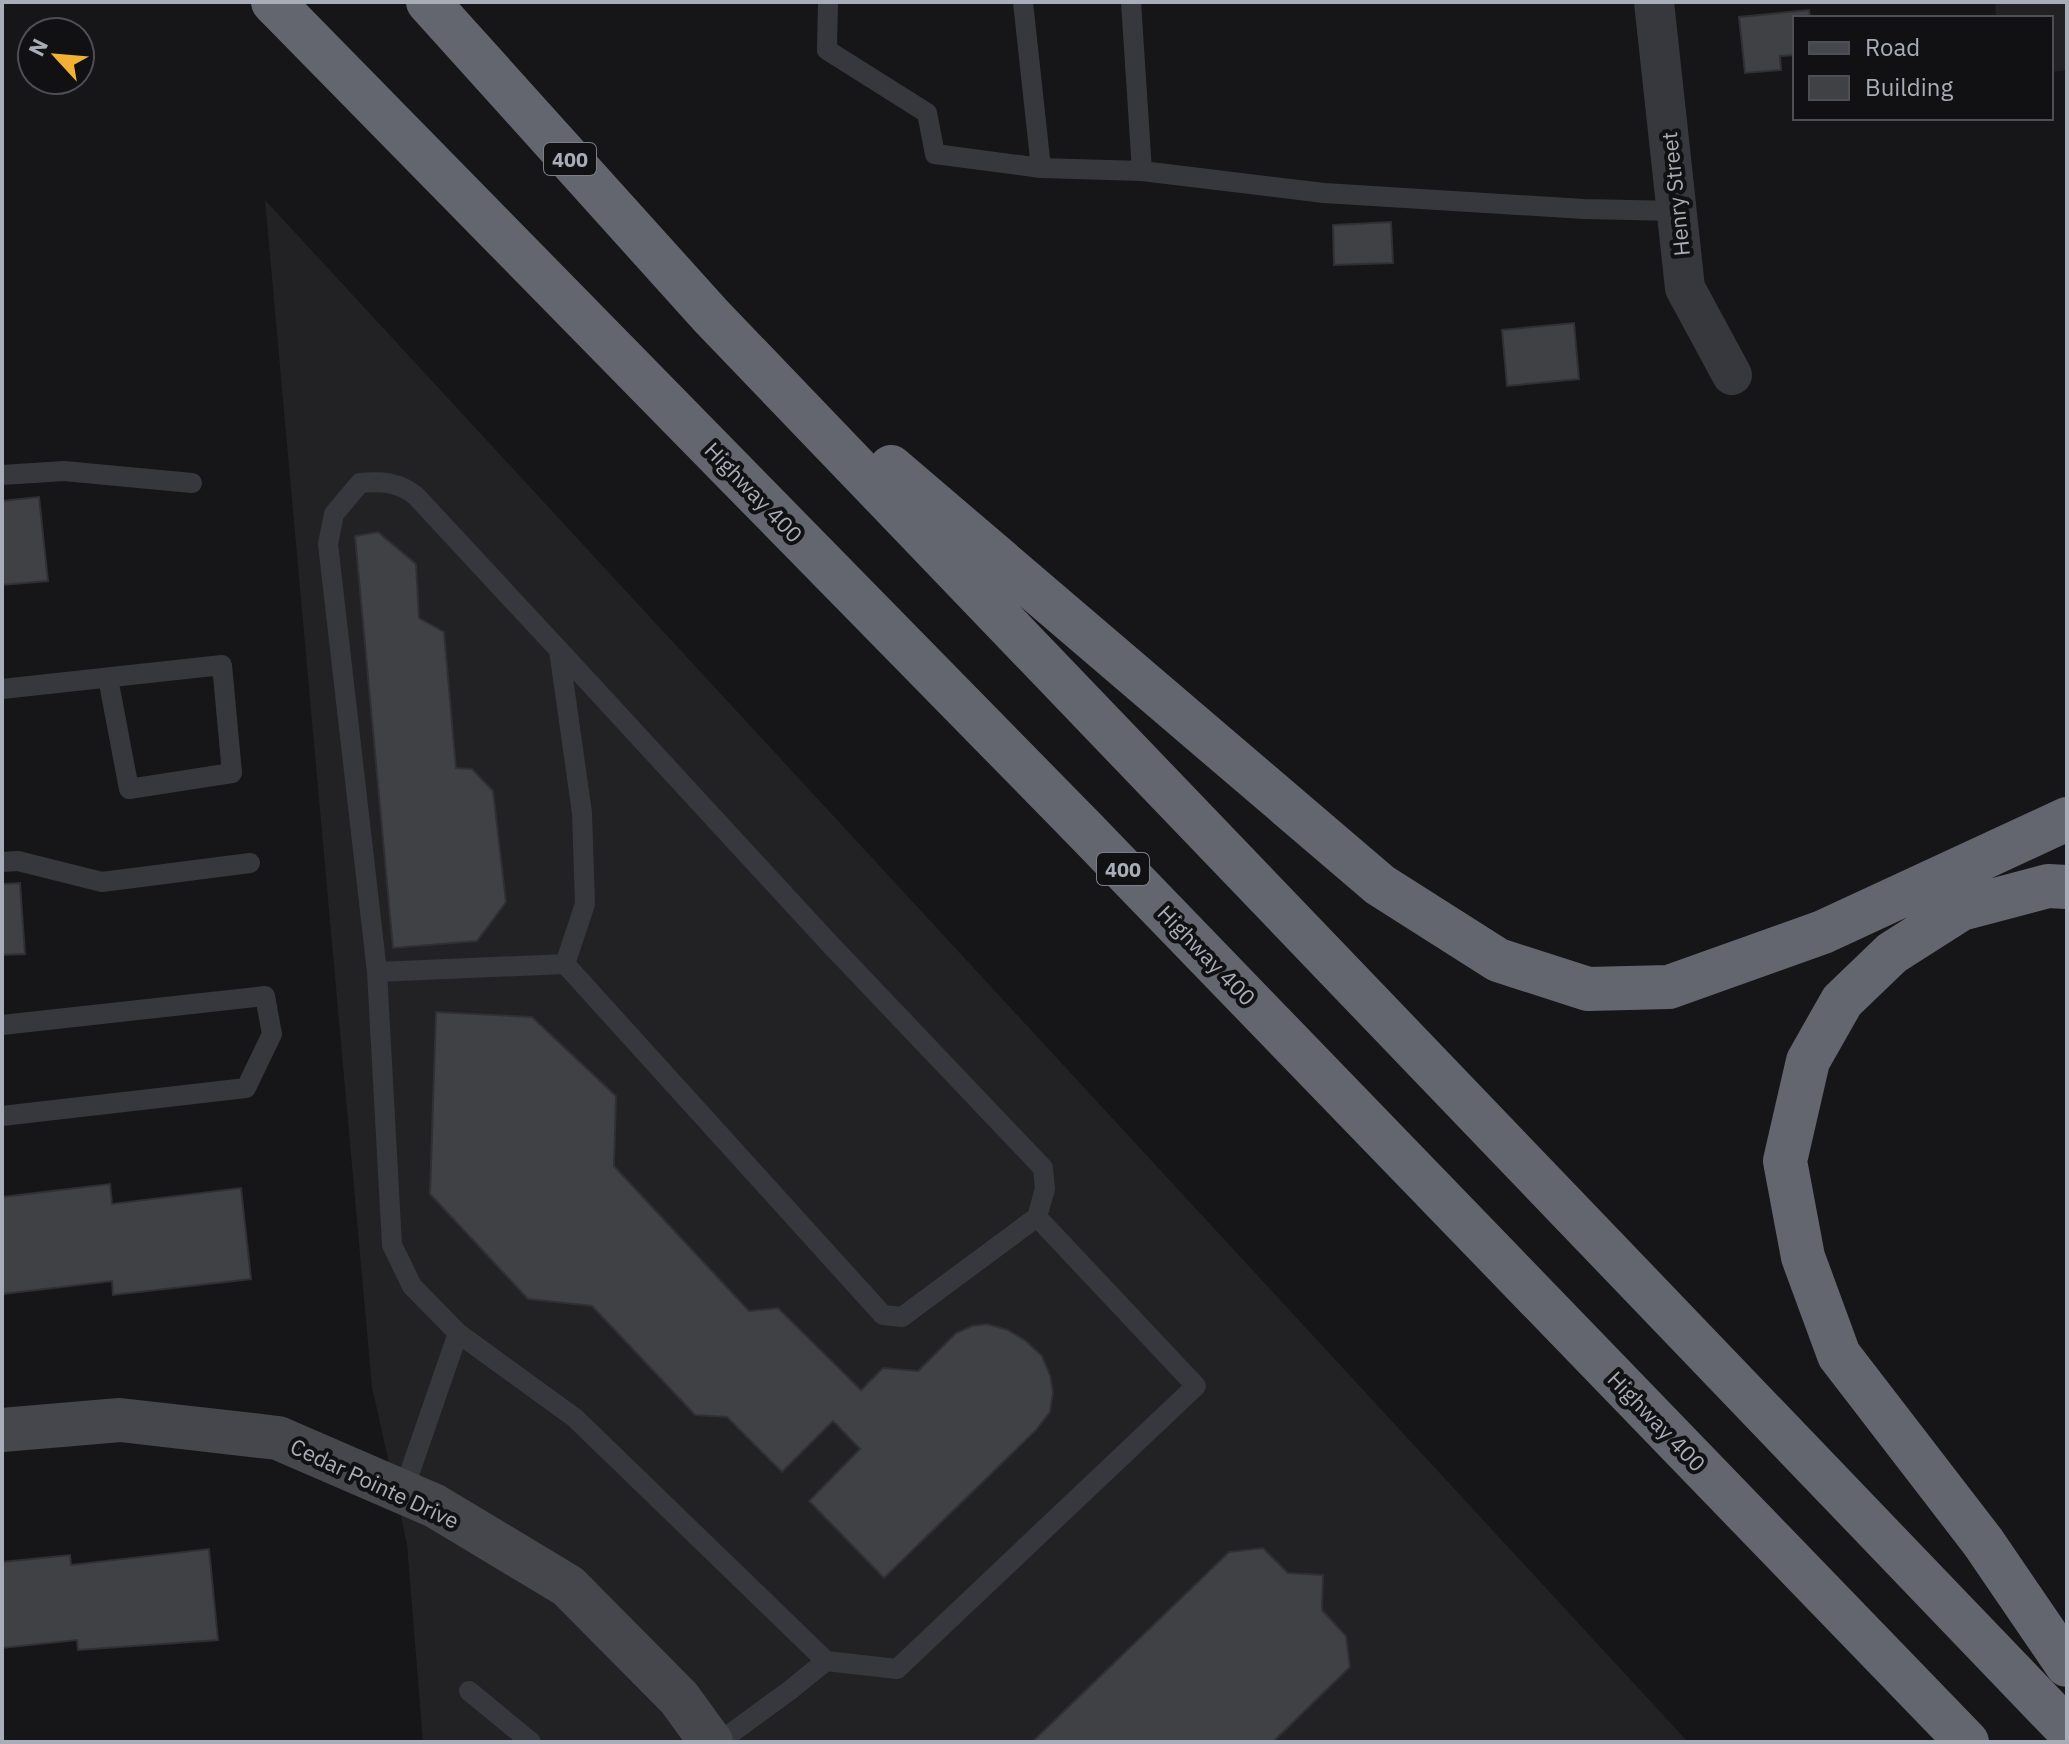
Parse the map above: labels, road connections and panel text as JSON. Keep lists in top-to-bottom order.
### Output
{
  "streets": {
    "highway": ["400", "Highway 400"],
    "street": ["Henry Street", "Cedar Pointe Drive"]
  },
  "legend": ["Road", "Building"],
  "north": "top left"
}
